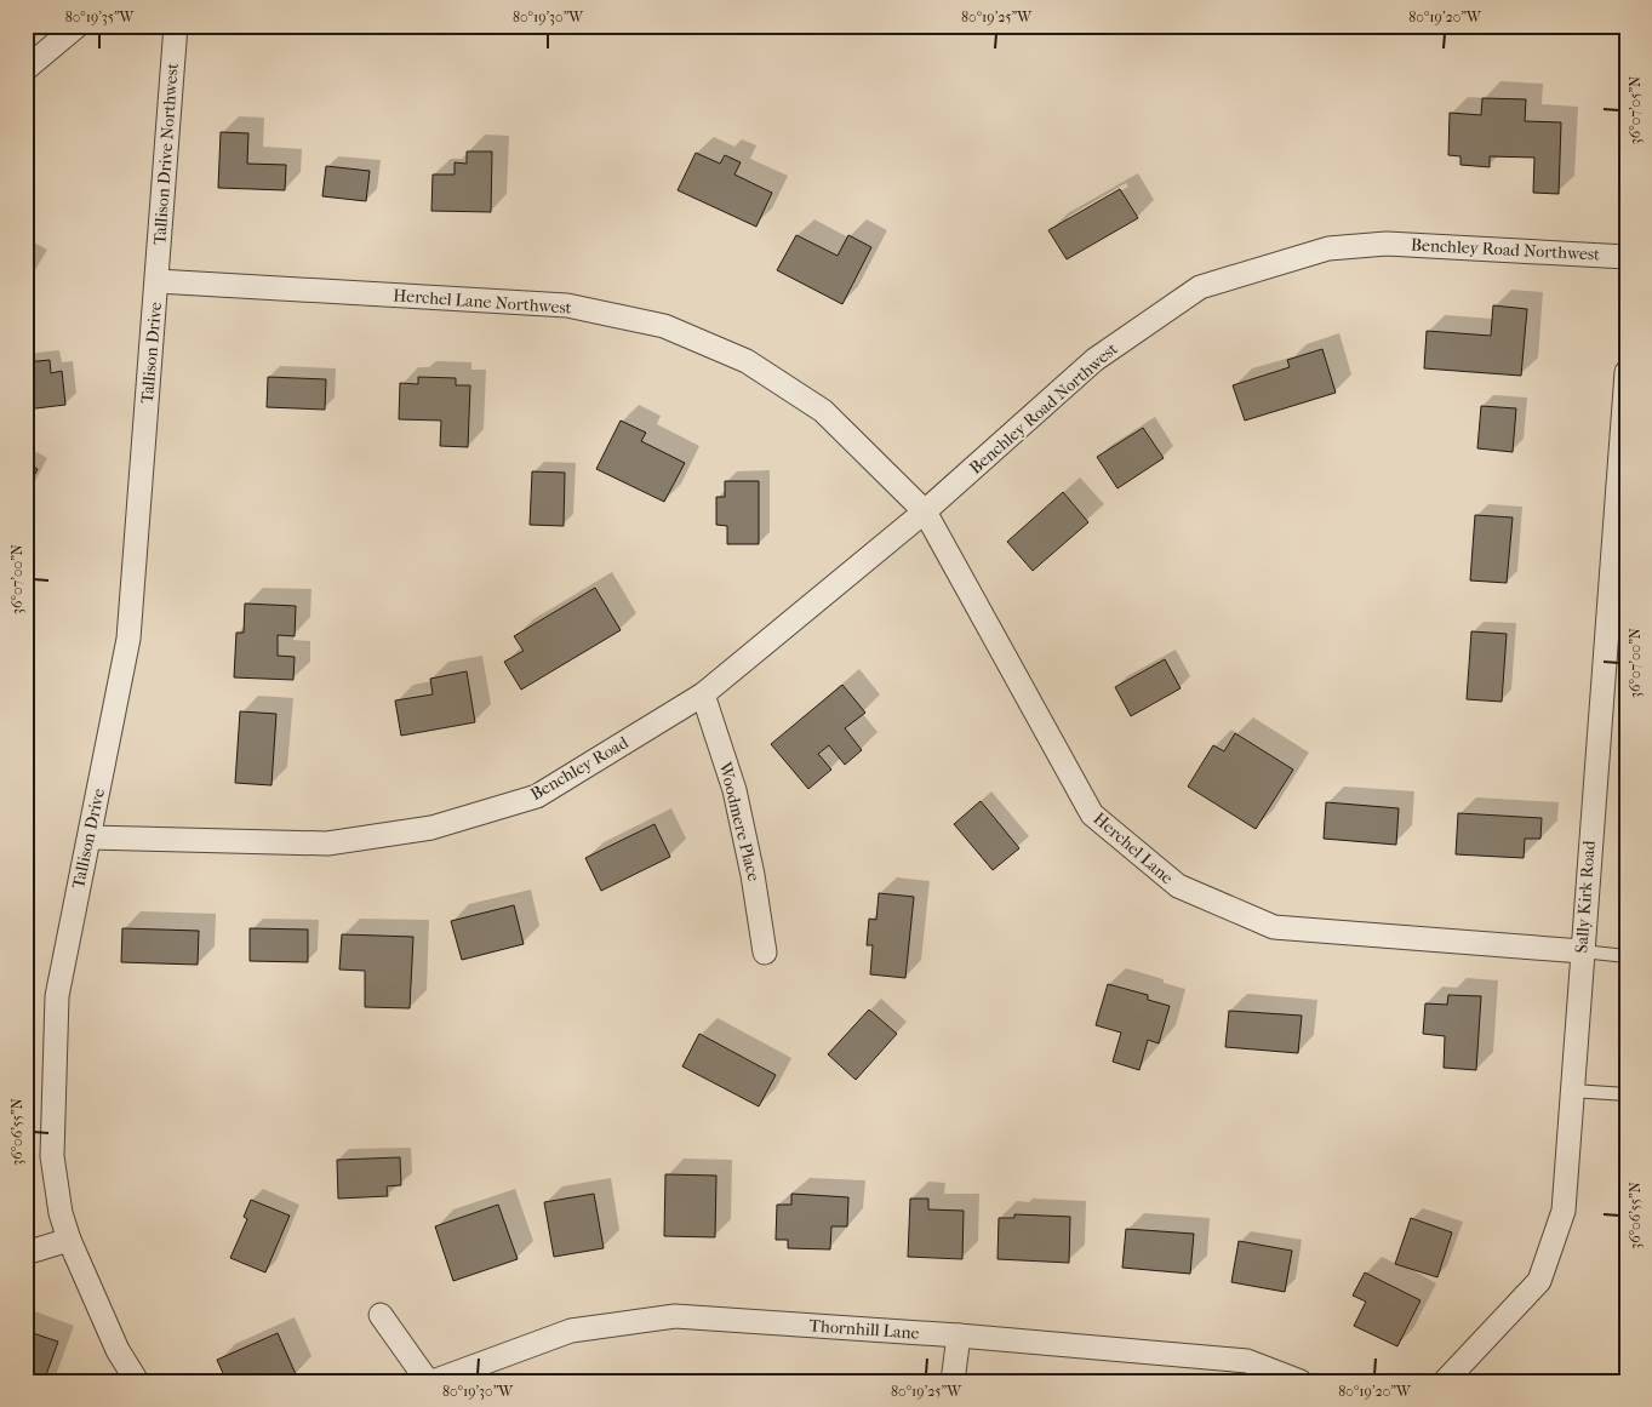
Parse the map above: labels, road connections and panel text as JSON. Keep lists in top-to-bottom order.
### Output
{
  "streets": {
    "street": [
      "Tallison Drive Northwest",
      "Benchley Road Northwest",
      "Herchel Lane Northwest",
      "Tallison Drive",
      "Benchley Road",
      "Woodmere Place",
      "Herchel Lane",
      "Sally Kirk Road",
      "Thornhill Lane"
    ]
  },
  "crossings": [
    ["Tallison Drive Northwest", "Herchel Lane Northwest"],
    ["Tallison Drive Northwest", "Tallison Drive"],
    ["Benchley Road Northwest", "Herchel Lane Northwest"],
    ["Benchley Road Northwest", "Benchley Road"],
    ["Benchley Road Northwest", "Herchel Lane"],
    ["Herchel Lane Northwest", "Tallison Drive"],
    ["Herchel Lane Northwest", "Benchley Road"],
    ["Herchel Lane Northwest", "Herchel Lane"],
    ["Tallison Drive", "Benchley Road"],
    ["Benchley Road", "Woodmere Place"],
    ["Benchley Road", "Herchel Lane"],
    ["Herchel Lane", "Sally Kirk Road"]
  ],
  "coordinates": [
    "80°19'35\"W",
    "80°19'30\"W",
    "80°19'25\"W",
    "80°19'20\"W",
    "36°07'05\"N",
    "36°07'00\"N",
    "36°06'55\"N"
  ]
}
